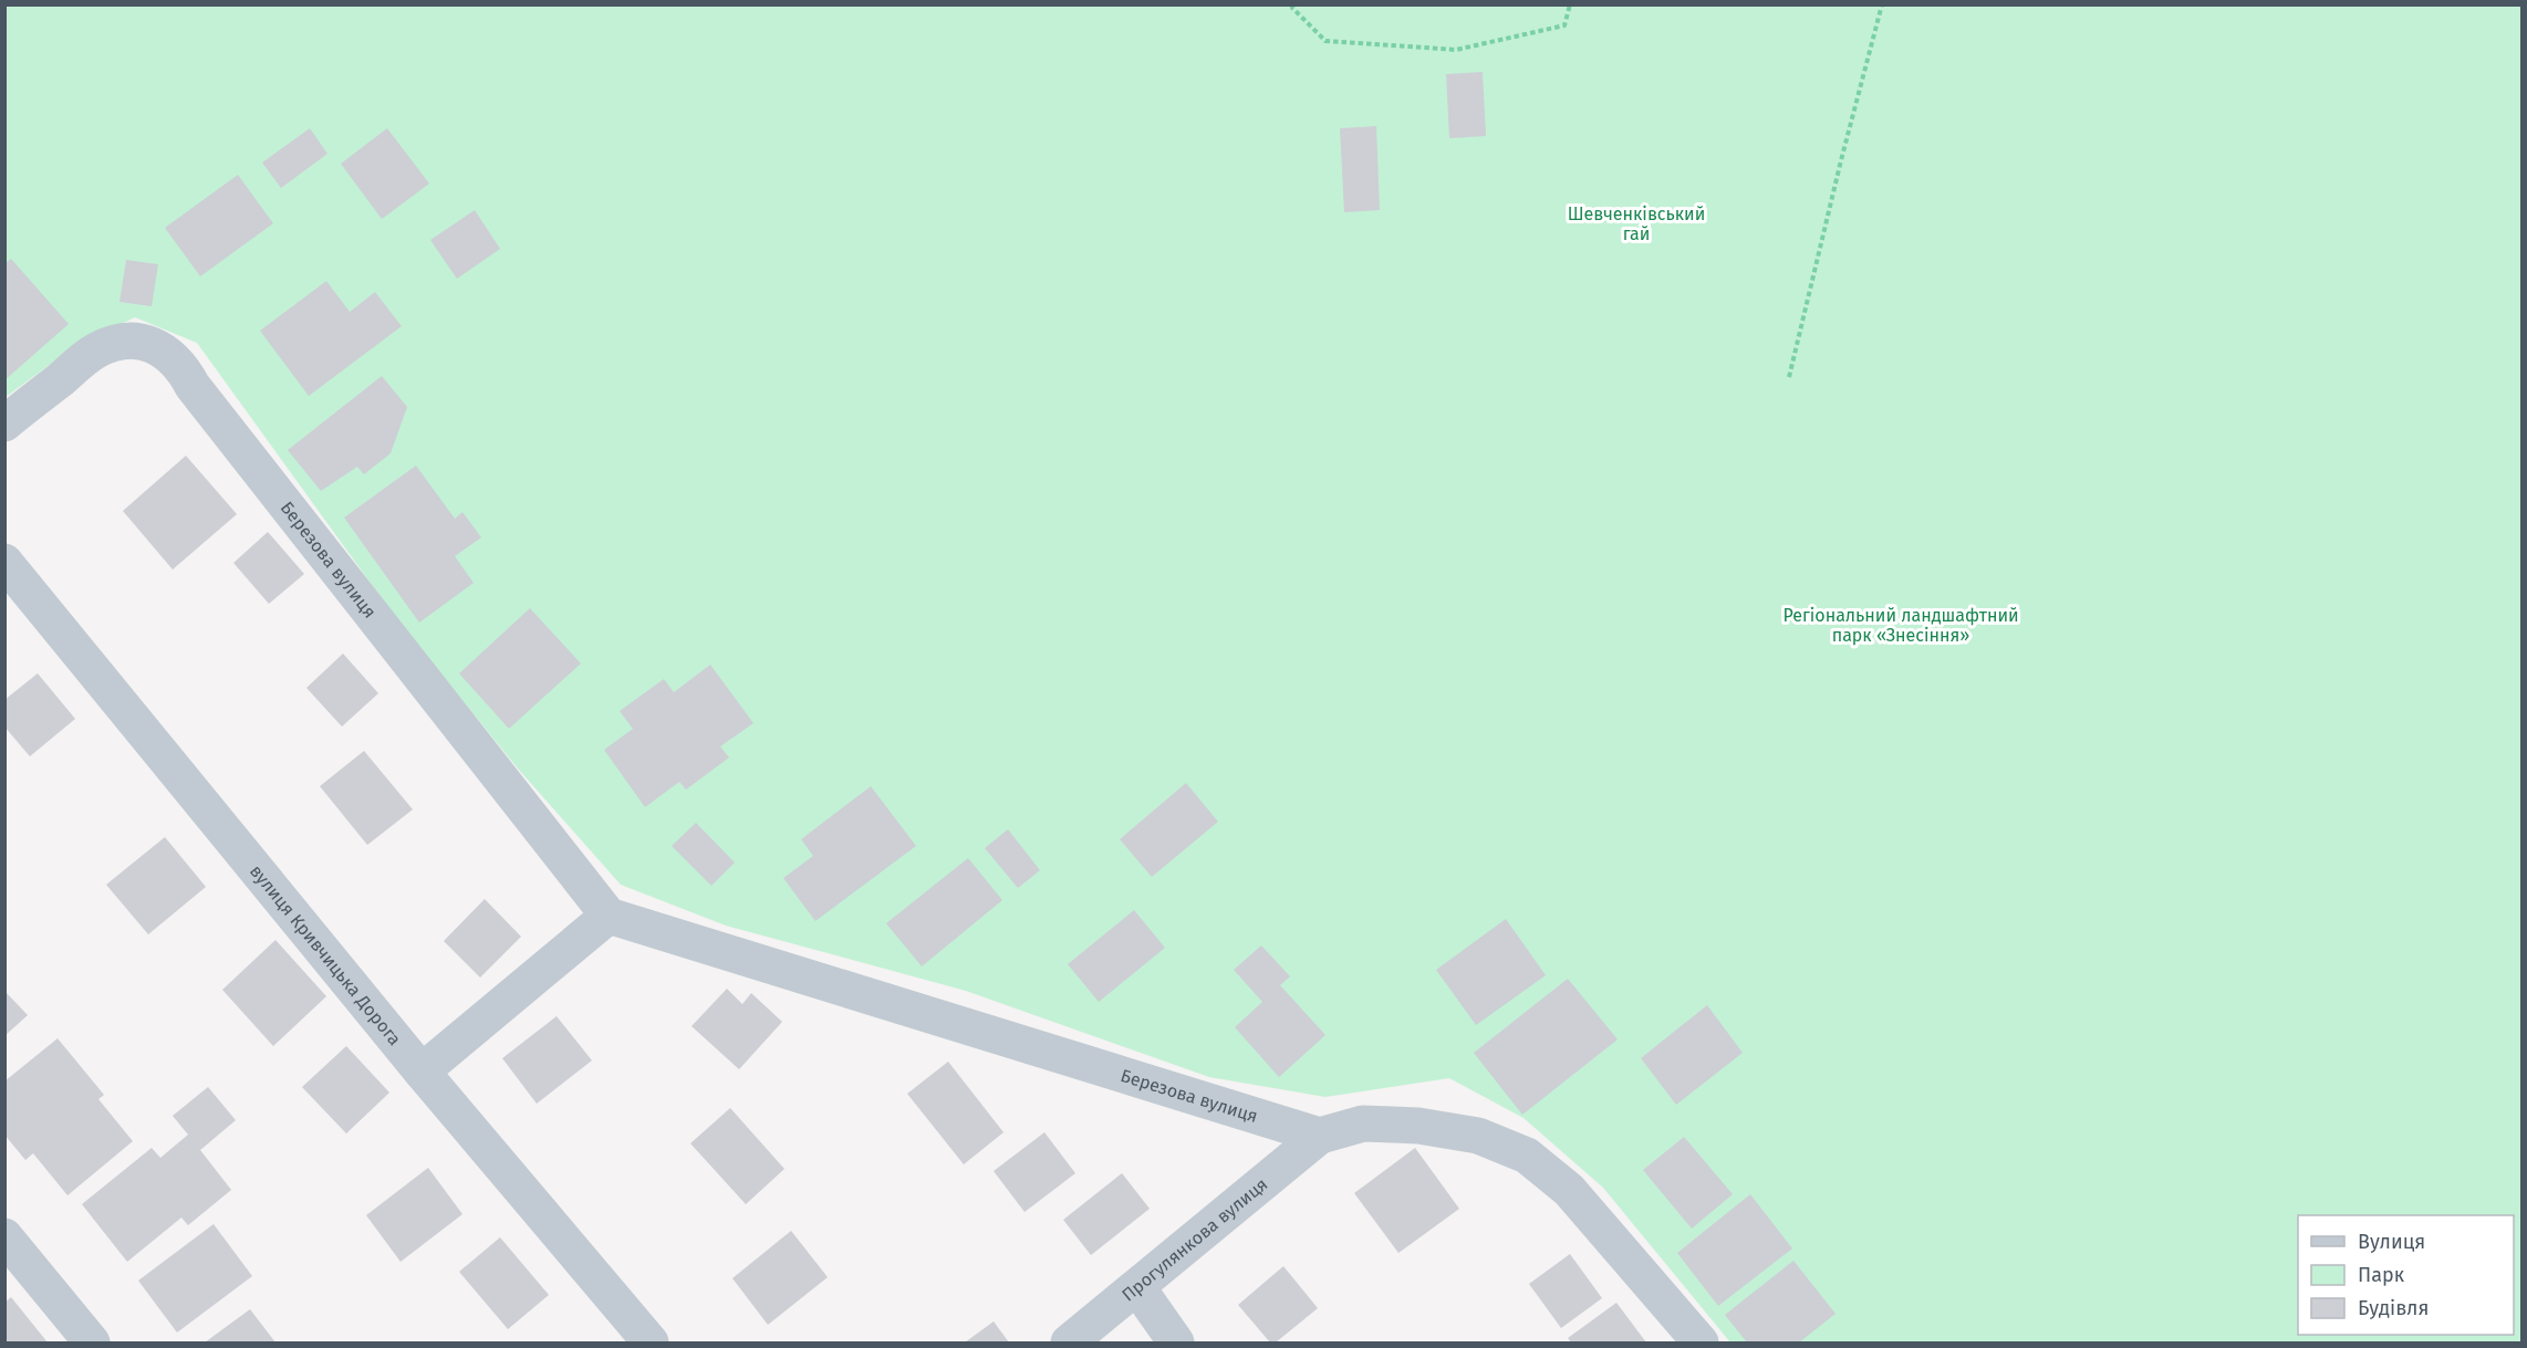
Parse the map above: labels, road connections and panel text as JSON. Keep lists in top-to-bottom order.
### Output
{
  "streets": {
    "street": ["Березова вулиця", "вулиця Кривчицька Дорога", "Прогулянкова вулиця"]
  },
  "crossings": [
    ["Березова вулиця", "Прогулянкова вулиця"]
  ],
  "parks": ["Шевченківський гай", "Регіональний ландшафтний парк «Знесіння»"],
  "legend": ["Вулиця", "Парк", "Будівля"]
}
